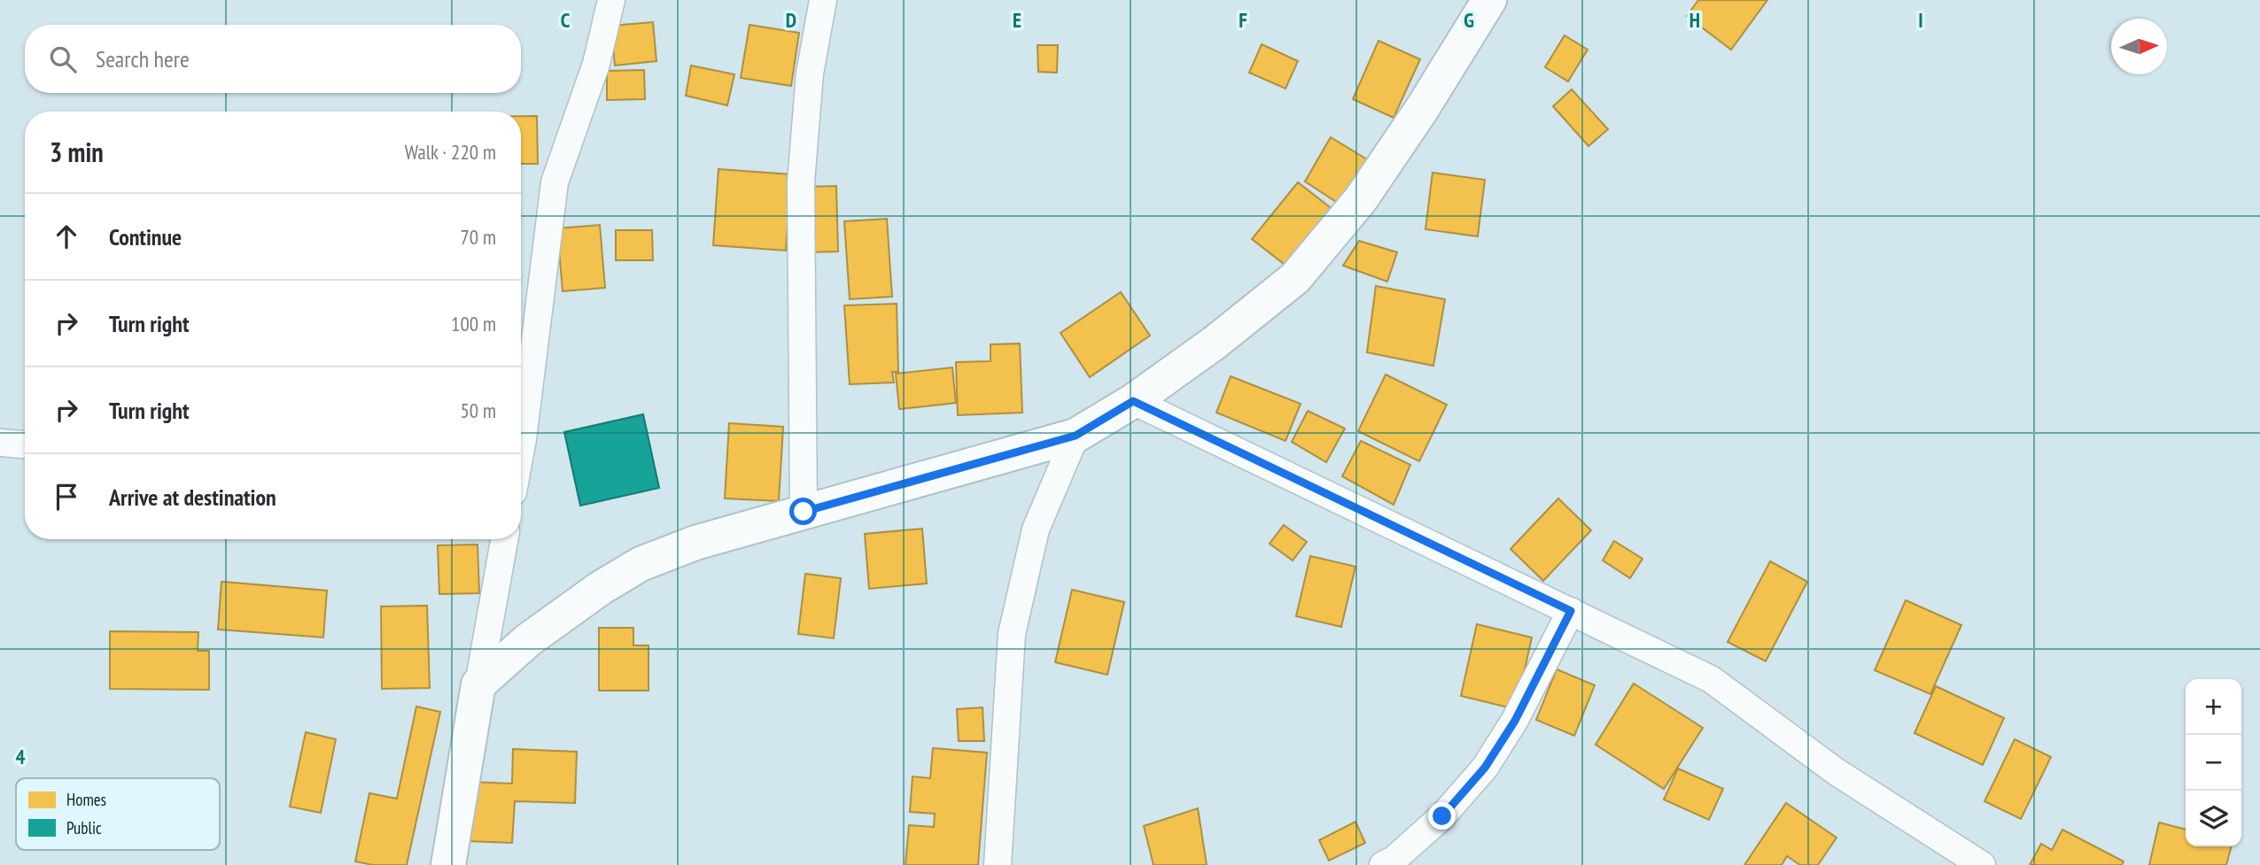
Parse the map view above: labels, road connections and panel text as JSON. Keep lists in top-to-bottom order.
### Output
{
  "legend": ["Homes", "Public"],
  "north": "right",
  "page": {
    "search": "Search here",
    "heading": ["3 min", "Walk · 220 m"],
    "list": [
      ["Continue", "70 m"],
      ["Turn right", "100 m"],
      ["Turn right", "50 m"],
      "Arrive at destination"
    ],
    "map_buttons": ["+", "−"]
  },
  "grid": {
    "columns": [
      "C",
      "D",
      "E",
      "F",
      "G",
      "H",
      "I"
    ],
    "rows": ["4"]
  }
}
